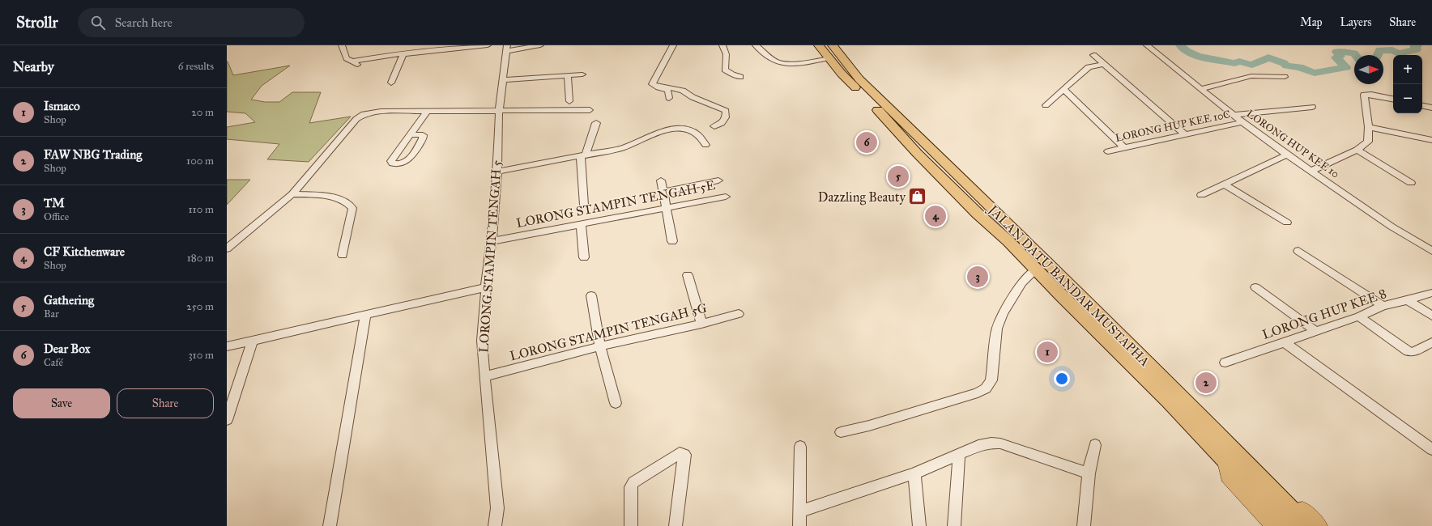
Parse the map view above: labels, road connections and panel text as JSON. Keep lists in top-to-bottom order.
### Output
{
  "streets": {
    "highway": ["JALAN DATU BANDAR MUSTAPHA"],
    "street": [
      "LORONG HUP KEE 10C",
      "LORONG HUP KEE 10",
      "LORONG STAMPIN TENGAH 5E",
      "LORONG STAMPIN TENGAH 5",
      "LORONG HUP KEE 8",
      "LORONG STAMPIN TENGAH 5G"
    ]
  },
  "crossings": [
    ["LORONG HUP KEE 10C", "LORONG HUP KEE 10"],
    ["LORONG STAMPIN TENGAH 5E", "LORONG STAMPIN TENGAH 5"],
    ["LORONG STAMPIN TENGAH 5", "LORONG STAMPIN TENGAH 5G"]
  ],
  "places": {
    "shop": ["Dazzling Beauty"]
  },
  "north": "right",
  "page": {
    "header": "Strollr",
    "search": "Search here",
    "nav": ["Map", "Layers", "Share"],
    "heading": ["Nearby", "6 results"],
    "map_buttons": ["+", "−"],
    "list": [
      {
        "mark": "1",
        "name": "Ismaco",
        "note": "Shop",
        "value": "20 m"
      },
      {
        "mark": "2",
        "name": "FAW NBG Trading",
        "note": "Shop",
        "value": "100 m"
      },
      {
        "mark": "3",
        "name": "TM",
        "note": "Office",
        "value": "110 m"
      },
      {
        "mark": "4",
        "name": "CF Kitchenware",
        "note": "Shop",
        "value": "180 m"
      },
      {
        "mark": "5",
        "name": "Gathering",
        "note": "Bar",
        "value": "250 m"
      },
      {
        "mark": "6",
        "name": "Dear Box",
        "note": "Café",
        "value": "310 m"
      }
    ],
    "pins": [
      "6",
      "5",
      "4",
      "3",
      "1",
      "2"
    ],
    "buttons": ["Save", "Share"]
  }
}
